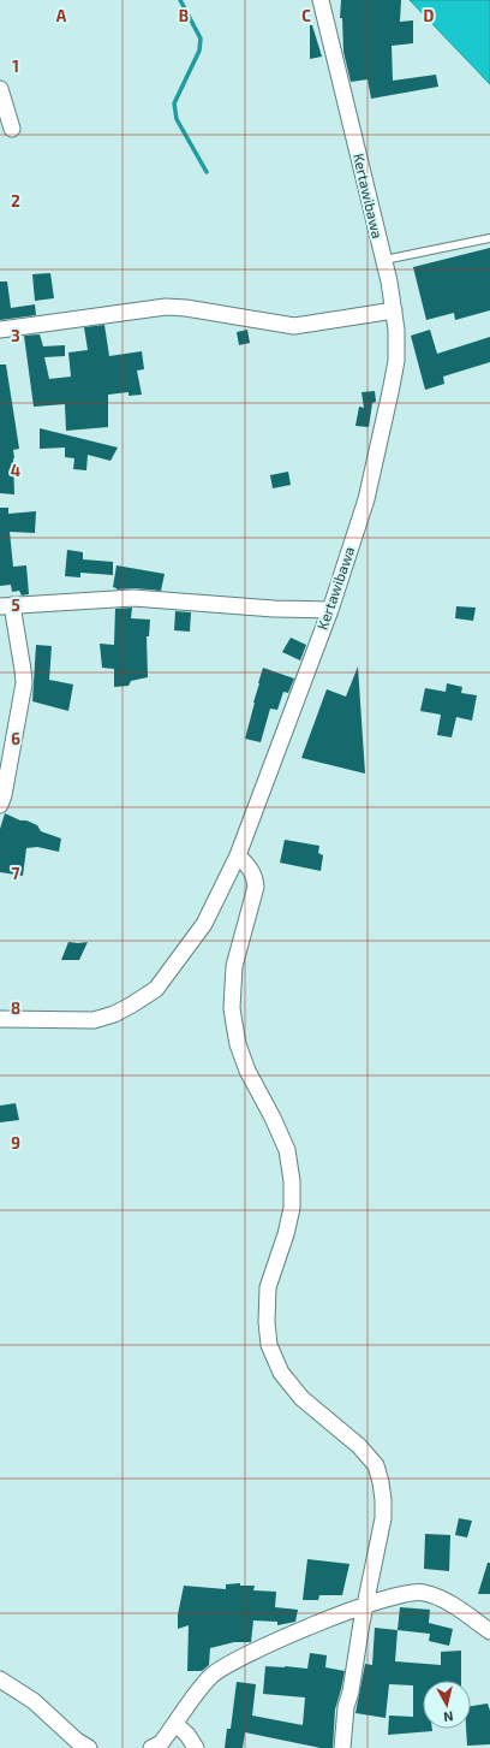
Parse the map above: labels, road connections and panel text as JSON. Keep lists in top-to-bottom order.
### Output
{
  "streets": {
    "street": ["Kertawibawa"]
  },
  "north": "bottom",
  "grid": {
    "columns": [
      "A",
      "B",
      "C",
      "D"
    ],
    "rows": [
      "1",
      "2",
      "3",
      "4",
      "5",
      "6",
      "7",
      "8",
      "9"
    ]
  }
}
